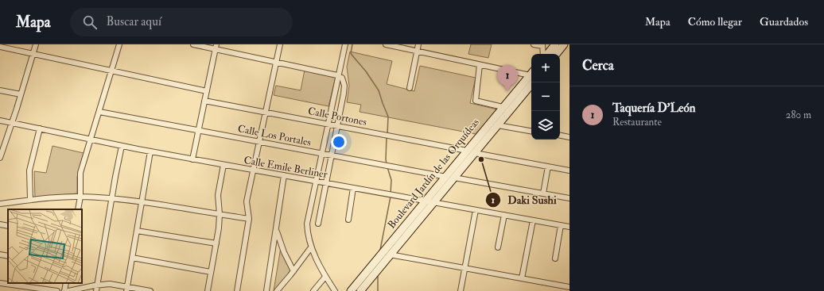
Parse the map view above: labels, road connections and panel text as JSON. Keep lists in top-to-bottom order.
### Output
{
  "streets": {
    "street": [
      "Calle Portones",
      "Calle Los Portales",
      "Calle Emile Berliner",
      "Boulevard Jardín de las Orquídeas"
    ]
  },
  "crossings": [
    ["Calle Portones", "Boulevard Jardín de las Orquídeas"],
    ["Calle Los Portales", "Boulevard Jardín de las Orquídeas"],
    ["Calle Emile Berliner", "Boulevard Jardín de las Orquídeas"]
  ],
  "places": ["Daki Sushi"],
  "page": {
    "header": "Mapa",
    "search": "Buscar aquí",
    "nav": ["Mapa", "Cómo llegar", "Guardados"],
    "heading": "Cerca",
    "map_buttons": ["+", "−"],
    "pins": "1",
    "list": [
      {
        "mark": "1",
        "name": "Taquería D'León",
        "note": "Restaurante",
        "value": "280 m"
      }
    ]
  }
}
